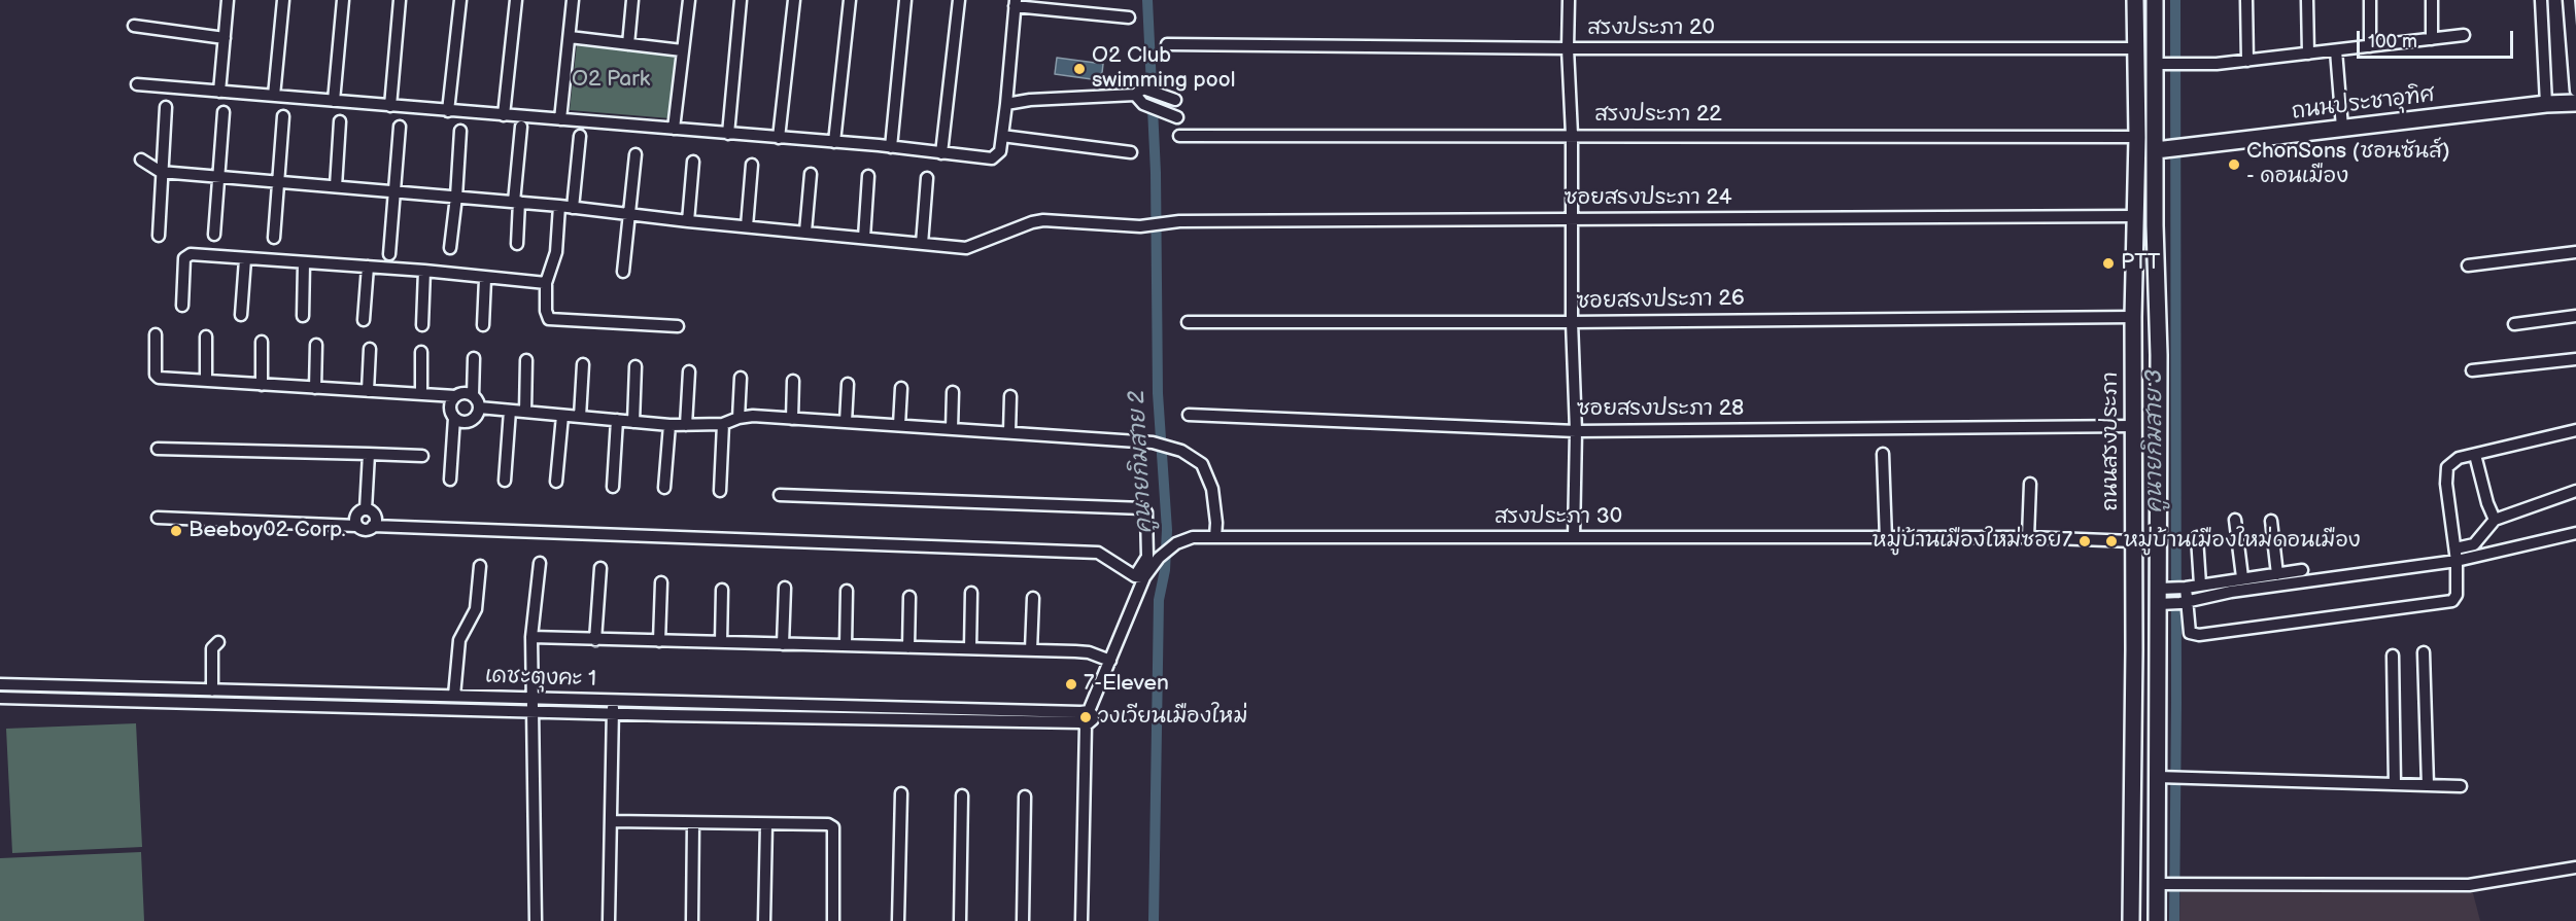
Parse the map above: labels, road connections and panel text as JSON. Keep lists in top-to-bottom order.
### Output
{
  "streets": {
    "main road": ["ถนนประชาอุทิศ", "ถนนสรงประภา"],
    "street": [
      "สรงประภา 20",
      "สรงประภา 22",
      "ซอยสรงประภา 24",
      "ซอยสรงประภา 26",
      "ซอยสรงประภา 28",
      "สรงประภา 30",
      "เดชะตุงคะ 1"
    ]
  },
  "crossings": [
    ["สรงประภา 20", "ถนนสรงประภา"],
    ["สรงประภา 22", "ถนนสรงประภา"],
    ["ซอยสรงประภา 24", "ถนนสรงประภา"],
    ["ซอยสรงประภา 26", "ถนนสรงประภา"],
    ["ซอยสรงประภา 28", "ถนนสรงประภา"],
    ["ถนนสรงประภา", "สรงประภา 30"],
    ["สรงประภา 30", "เดชะตุงคะ 1"]
  ],
  "water": ["คูนายกิมสาย 3", "คูนายกิมสาย 2"],
  "parks": ["O2 Park"],
  "places": [
    "O2 Club swimming pool",
    "ChonSons (ชอนซันส์) - ดอนเมือง",
    "PTT",
    "Beeboy02 Corp.",
    "หมู่บ้านเมืองใหม่ซอย7",
    "หมู่บ้านเมืองใหม่ดอนเมือง",
    "7-Eleven",
    "วงเวียนเมืองใหม่"
  ],
  "scale_bar": "100 m"
}
